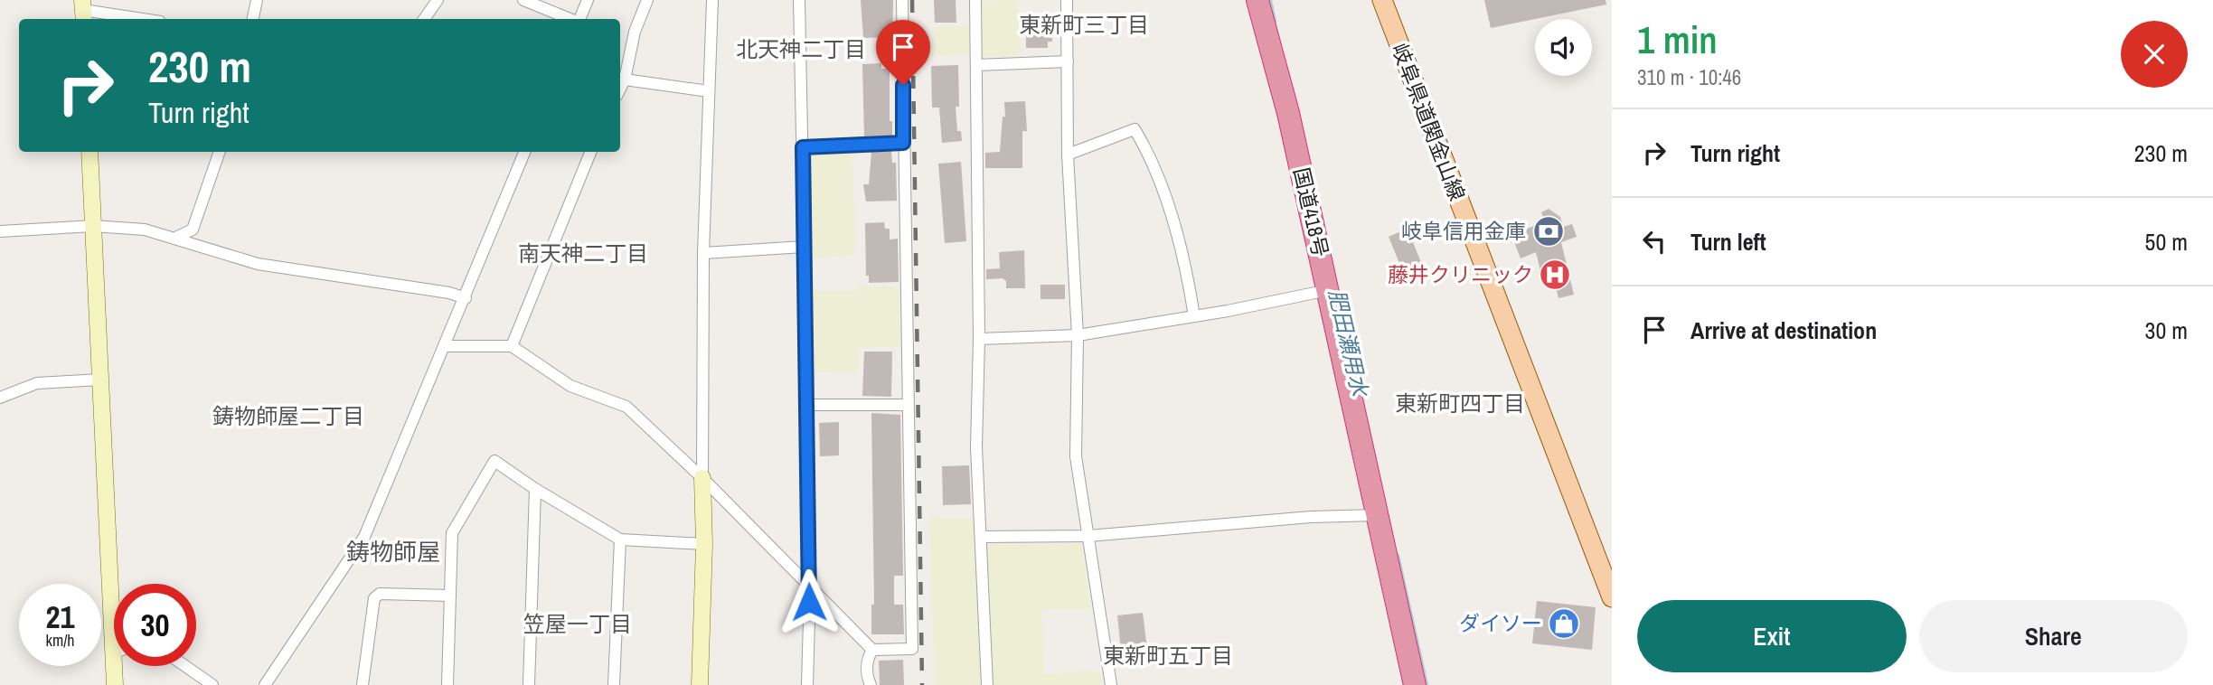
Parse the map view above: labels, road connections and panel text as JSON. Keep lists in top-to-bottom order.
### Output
{
  "streets": {
    "highway": ["国道418号"],
    "main road": ["岐阜県道関金山線"]
  },
  "districts": [
    "東新町三丁目",
    "北天神二丁目",
    "南天神二丁目",
    "東新町四丁目",
    "鋳物師屋二丁目",
    "鋳物師屋",
    "笠屋一丁目",
    "東新町五丁目"
  ],
  "water": ["肥田瀬用水"],
  "places": {
    "bank": ["岐阜信用金庫"],
    "hospital": ["藤井クリニック"],
    "shop": ["ダイソー"]
  },
  "page": {
    "heading": ["1 min", "310 m · 10:46"],
    "turn": ["230 m", "Turn right"],
    "list": [
      {
        "name": "Turn right",
        "value": "230 m"
      },
      {
        "name": "Turn left",
        "value": "50 m"
      },
      {
        "name": "Arrive at destination",
        "value": "30 m"
      }
    ],
    "speed": "21 km/h",
    "limit": "30",
    "buttons": ["Exit", "Share"]
  }
}
